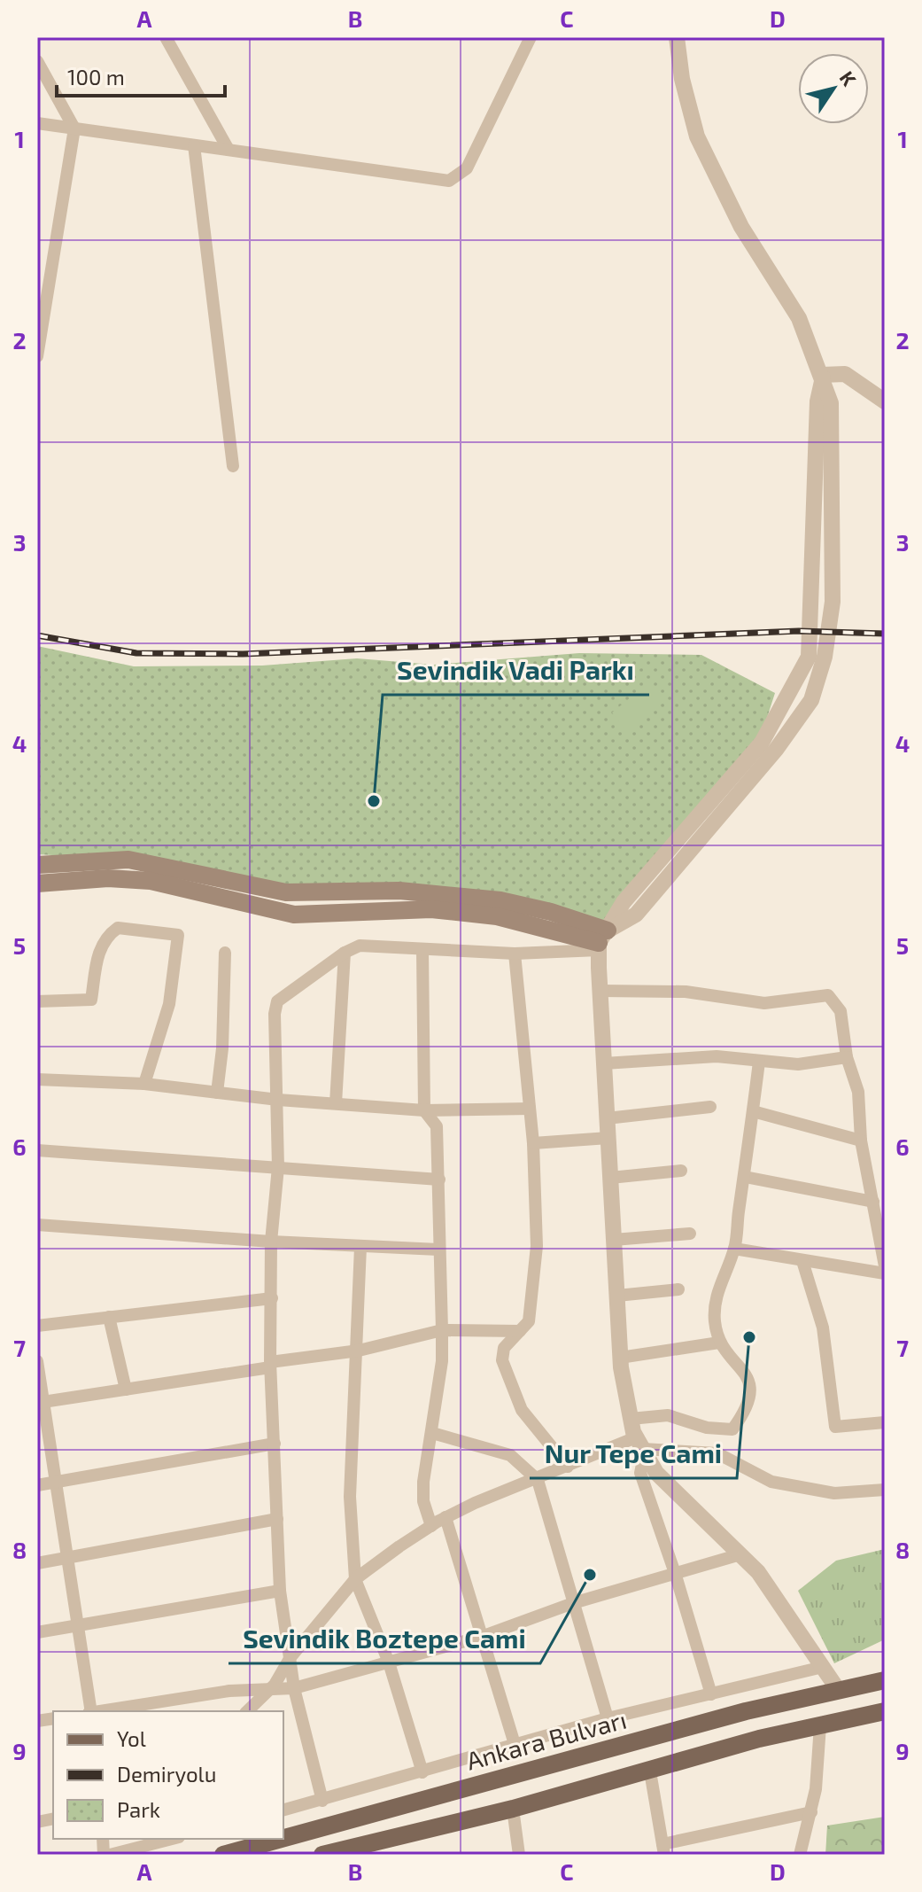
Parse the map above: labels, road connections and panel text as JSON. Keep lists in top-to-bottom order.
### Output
{
  "streets": {
    "main road": ["Ankara Bulvarı"]
  },
  "places": ["Sevindik Vadi Parkı", "Nur Tepe Cami", "Sevindik Boztepe Cami"],
  "legend": ["Yol", "Demiryolu", "Park"],
  "scale_bar": "100 m",
  "north": "top right",
  "grid": {
    "columns": [
      "A",
      "B",
      "C",
      "D"
    ],
    "rows": [
      "1",
      "2",
      "3",
      "4",
      "5",
      "6",
      "7",
      "8",
      "9"
    ]
  }
}
